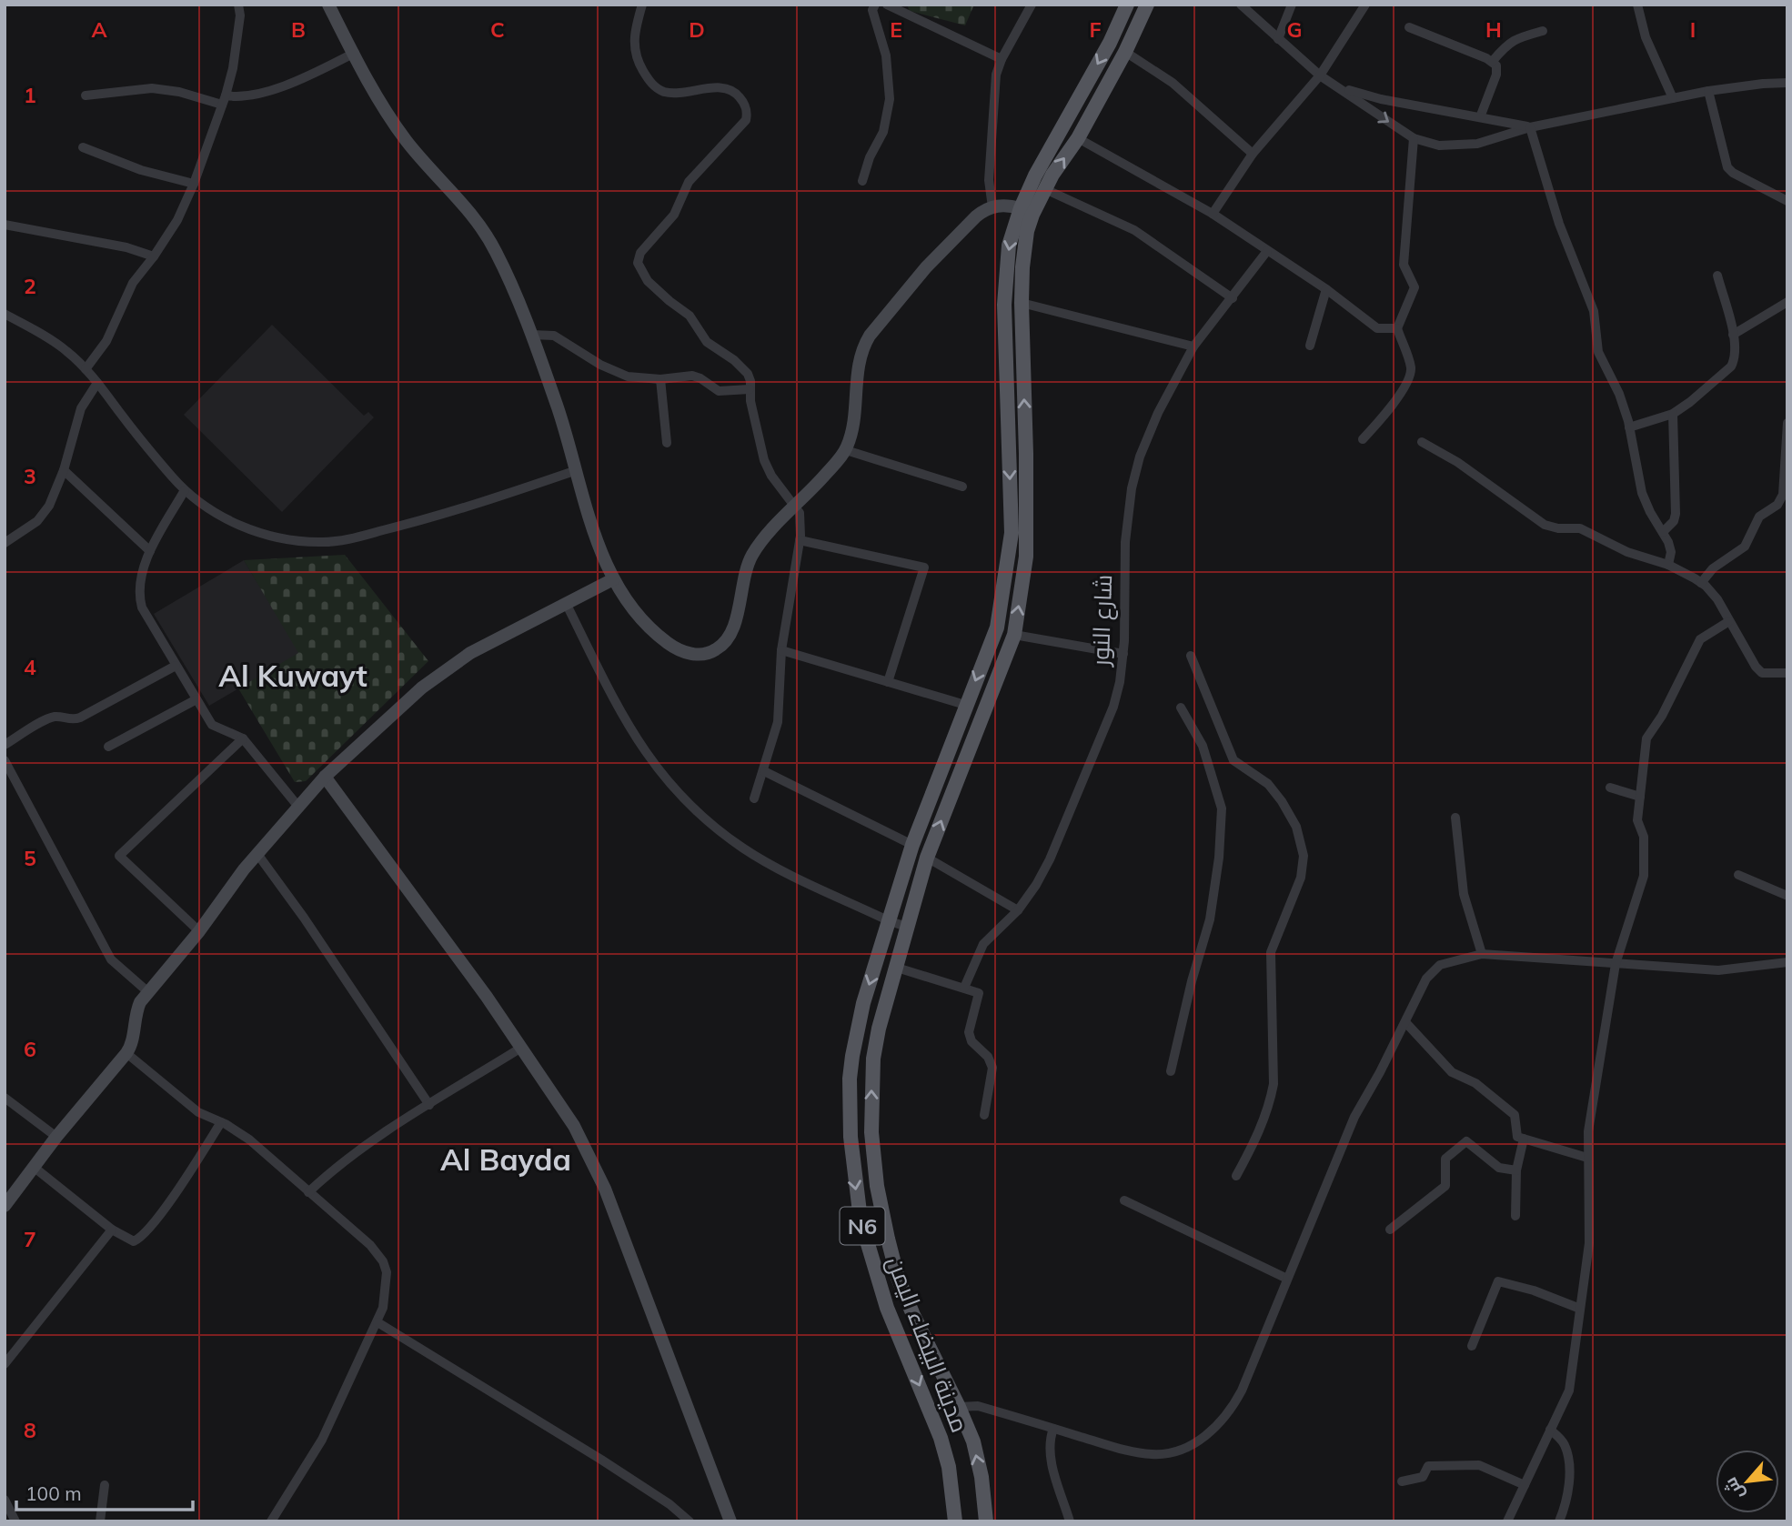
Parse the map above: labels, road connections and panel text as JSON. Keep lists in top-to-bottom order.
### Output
{
  "streets": {
    "main road": ["N6", "مدينة البيضاء اليمن"],
    "street": ["شارع النور"]
  },
  "districts": ["Al Kuwayt", "Al Bayda"],
  "scale_bar": "100 m",
  "north": "bottom left",
  "grid": {
    "columns": [
      "A",
      "B",
      "C",
      "D",
      "E",
      "F",
      "G",
      "H",
      "I"
    ],
    "rows": [
      "1",
      "2",
      "3",
      "4",
      "5",
      "6",
      "7",
      "8"
    ]
  }
}
